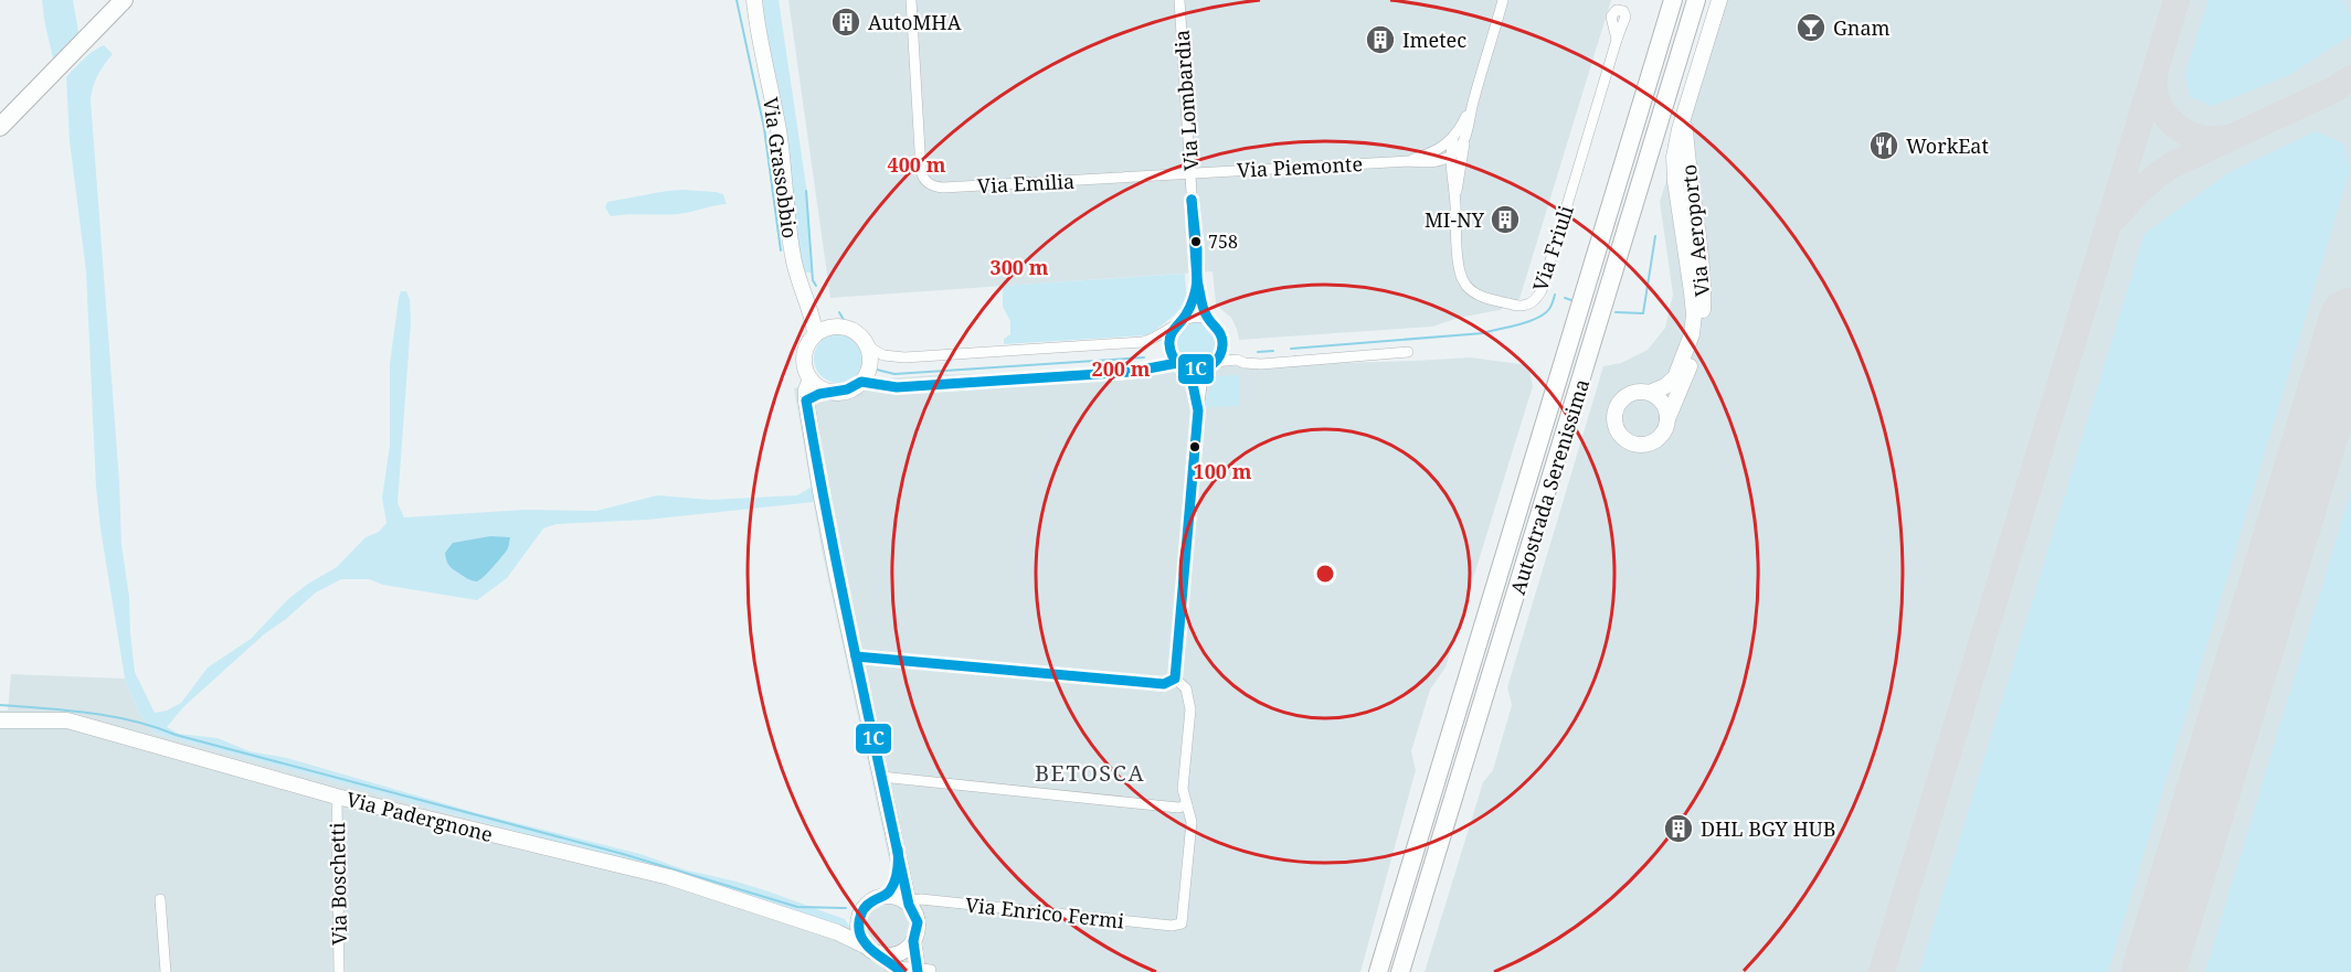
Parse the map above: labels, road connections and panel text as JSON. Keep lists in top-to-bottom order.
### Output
{
  "streets": {
    "highway": ["Autostrada Serenissima"],
    "street": [
      "Via Lombardia",
      "Via Piemonte",
      "Via Grassobbio",
      "Via Emilia",
      "Via Aeroporto",
      "Via Friuli",
      "Via Padergnone",
      "Via Boschetti",
      "Via Enrico Fermi"
    ]
  },
  "crossings": [
    ["Via Lombardia", "Via Piemonte"],
    ["Via Lombardia", "Via Emilia"],
    ["Via Piemonte", "Via Emilia"],
    ["Via Piemonte", "Via Friuli"],
    ["Via Padergnone", "Via Boschetti"]
  ],
  "districts": ["BETOSCA"],
  "places": {
    "building": [
      "AutoMHA",
      "Imetec",
      "MI-NY",
      "DHL BGY HUB"
    ],
    "bar": ["Gnam"],
    "restaurant": ["WorkEat"],
    "other": ["758"]
  },
  "lines": ["transit line 1C"],
  "rings": [
    "400 m",
    "300 m",
    "200 m",
    "100 m"
  ]
}
